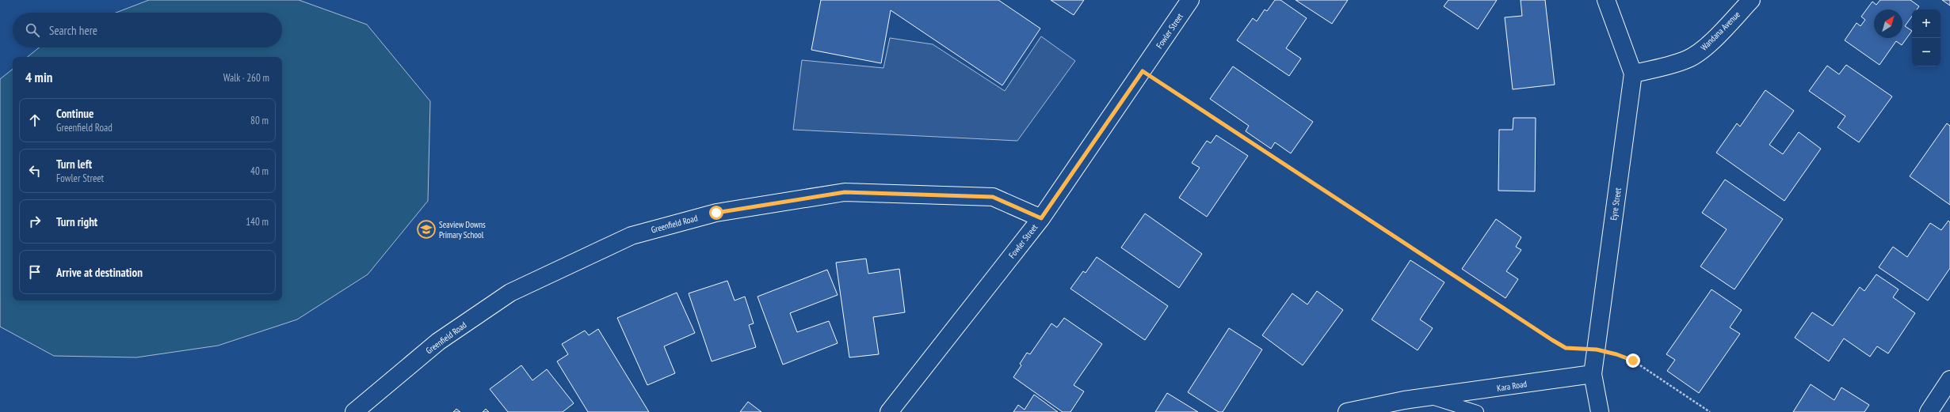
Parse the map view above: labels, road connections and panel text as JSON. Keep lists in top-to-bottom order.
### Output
{
  "streets": {
    "street": [
      "Fowler Street",
      "Wandana Avenue",
      "Eyre Street",
      "Greenfield Road",
      "Kara Road"
    ]
  },
  "crossings": [
    ["Fowler Street", "Greenfield Road"],
    ["Wandana Avenue", "Eyre Street"],
    ["Eyre Street", "Kara Road"]
  ],
  "places": {
    "school or university": ["Seaview Downs Primary School"]
  },
  "north": "top right",
  "page": {
    "map_buttons": ["+", "−"],
    "search": "Search here",
    "heading": ["4 min", "Walk · 260 m"],
    "list": [
      ["Continue", "Greenfield Road", "80 m"],
      ["Turn left", "Fowler Street", "40 m"],
      ["Turn right", "140 m"],
      "Arrive at destination"
    ]
  }
}
